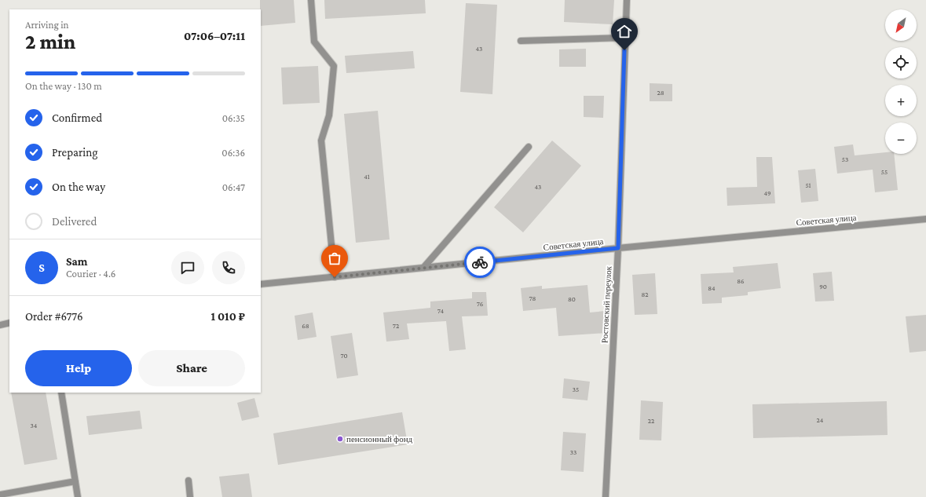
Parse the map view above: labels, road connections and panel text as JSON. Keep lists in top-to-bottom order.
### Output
{
  "streets": {
    "street": ["Советская улица", "Ростовский переулок"]
  },
  "crossings": [
    ["Советская улица", "Ростовский переулок"]
  ],
  "places": ["пенсионный фонд"],
  "house_numbers": [
    "43",
    "28",
    "53",
    "55",
    "41",
    "51",
    "43",
    "49",
    "86",
    "90",
    "84",
    "82",
    "78",
    "80",
    "76",
    "74",
    "68",
    "72",
    "70",
    "35",
    "24",
    "22",
    "34",
    "33"
  ],
  "north": "bottom left",
  "page": {
    "map_buttons": ["+", "−"],
    "heading": ["2 min", "Arriving in", "07:06–07:11"],
    "panel": [
      "Sam",
      "Courier · 4.6",
      "Order #6776",
      "1 010 ₽"
    ],
    "bar": "On the way · 130 m",
    "list": [
      ["Confirmed", "06:35"],
      ["Preparing", "06:36"],
      ["On the way", "06:47"],
      "Delivered"
    ],
    "round": "S",
    "buttons": ["Help", "Share"]
  }
}
